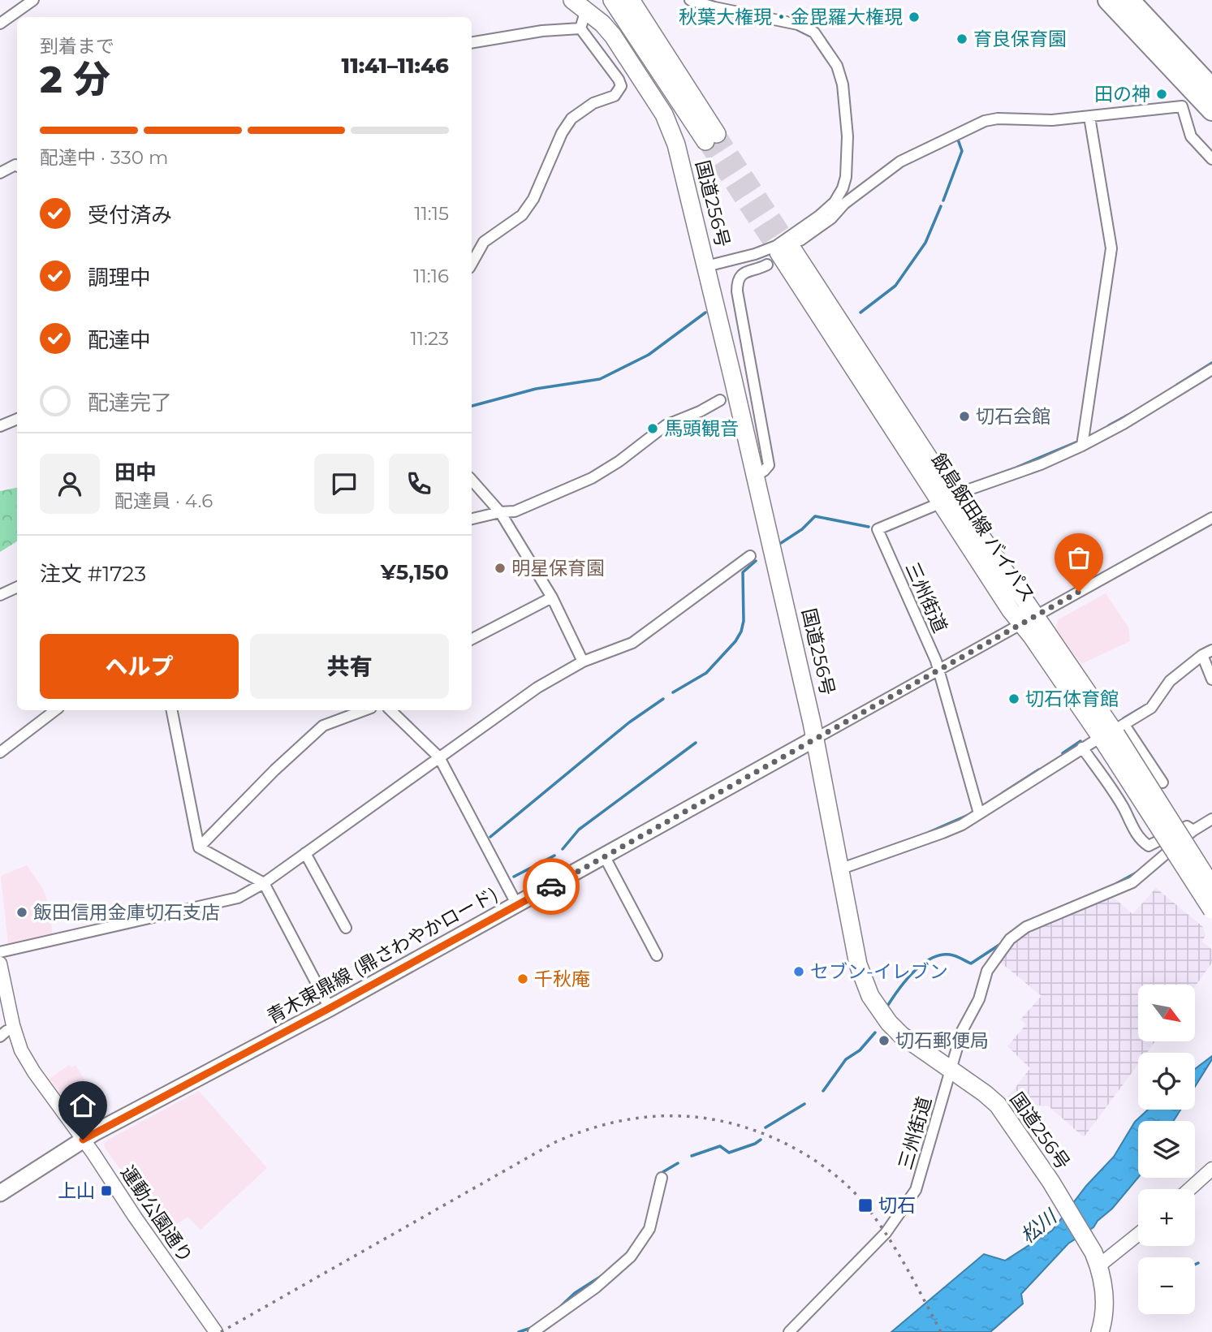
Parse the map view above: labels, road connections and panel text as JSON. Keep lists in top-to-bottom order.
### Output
{
  "streets": {
    "main road": ["国道256号", "飯島飯田線 バイパス", "青木東鼎線 (鼎さわやかロード)"],
    "street": ["三州街道", "運動公園通り"]
  },
  "crossings": [
    ["国道256号", "三州街道"],
    ["国道256号", "青木東鼎線 (鼎さわやかロード)"],
    ["飯島飯田線 バイパス", "三州街道"],
    ["青木東鼎線 (鼎さわやかロード)", "運動公園通り"]
  ],
  "water": ["松川"],
  "places": {
    "other": [
      "秋葉大権現・金毘羅大権現",
      "育良保育園",
      "田の神",
      "切石会館",
      "馬頭観音",
      "明星保育園",
      "切石体育館",
      "飯田信用金庫切石支店",
      "セブン-イレブン",
      "千秋庵",
      "切石郵便局"
    ],
    "transit": ["上山", "切石"]
  },
  "north": "bottom right",
  "page": {
    "heading": ["2 分", "到着まで", "11:41–11:46"],
    "panel": [
      "田中",
      "配達員 · 4.6",
      "注文 #1723",
      "¥5,150"
    ],
    "bar": "配達中 · 330 m",
    "list": [
      ["受付済み", "11:15"],
      ["調理中", "11:16"],
      ["配達中", "11:23"],
      "配達完了"
    ],
    "buttons": ["ヘルプ", "共有"],
    "map_buttons": ["+", "−"]
  }
}
